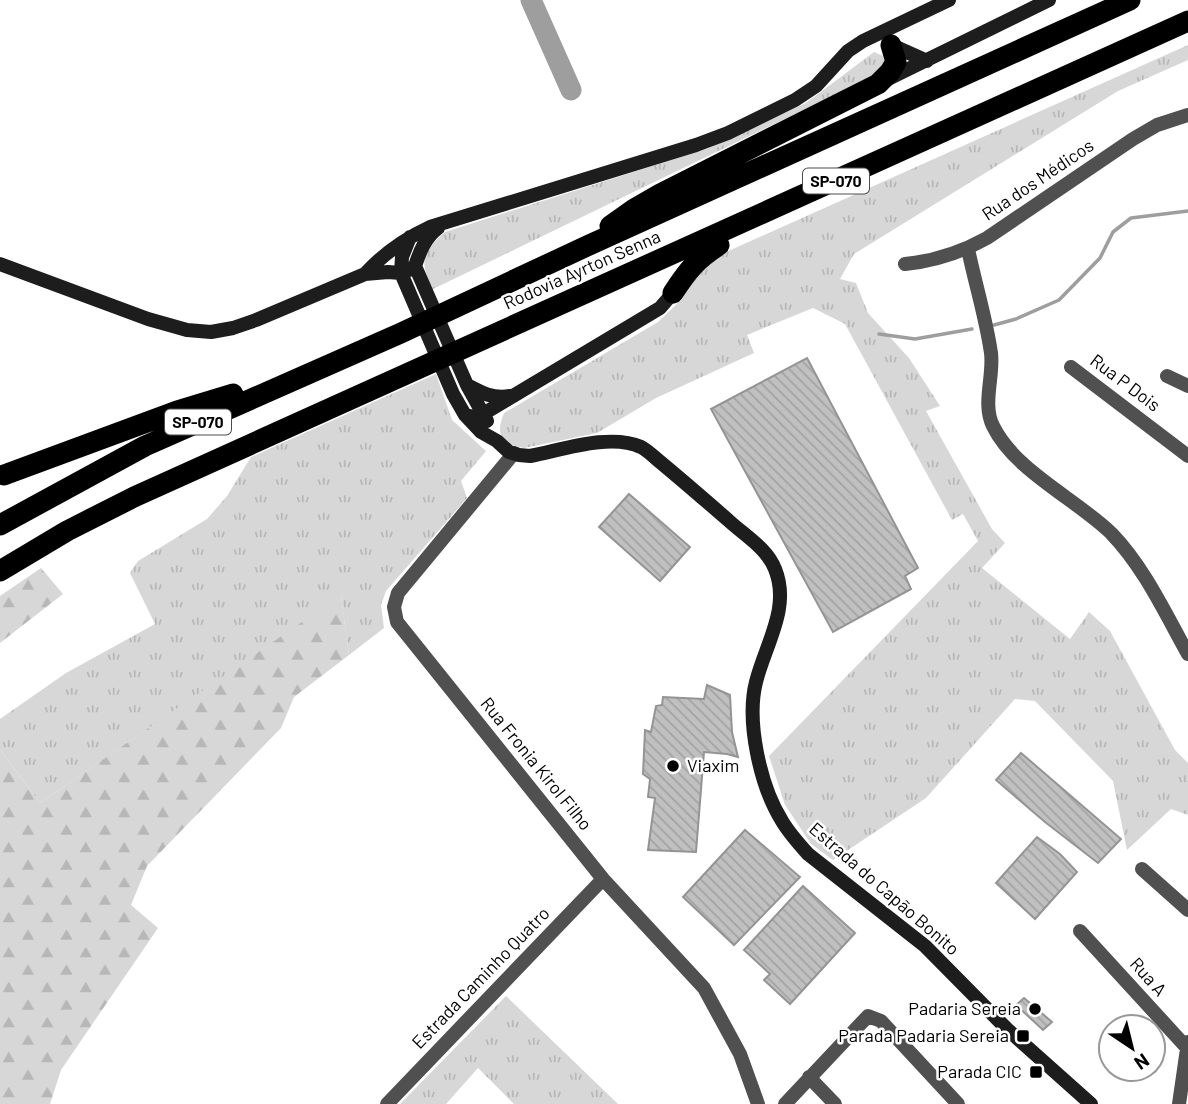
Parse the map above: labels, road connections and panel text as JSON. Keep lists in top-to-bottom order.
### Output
{
  "streets": {
    "highway": ["SP-070", "Rodovia Ayrton Senna"],
    "street": [
      "Rua dos Médicos",
      "Rua P Dois",
      "Rua Fronia Kirol Filho",
      "Estrada do Capão Bonito",
      "Rua A",
      "Estrada Caminho Quatro"
    ]
  },
  "crossings": [
    ["Rua Fronia Kirol Filho", "Estrada do Capão Bonito"],
    ["Rua Fronia Kirol Filho", "Estrada Caminho Quatro"]
  ],
  "places": {
    "other": ["Viaxim", "Padaria Sereia"],
    "transit": ["Parada Padaria Sereia", "Parada CIC"]
  },
  "north": "bottom right"
}
